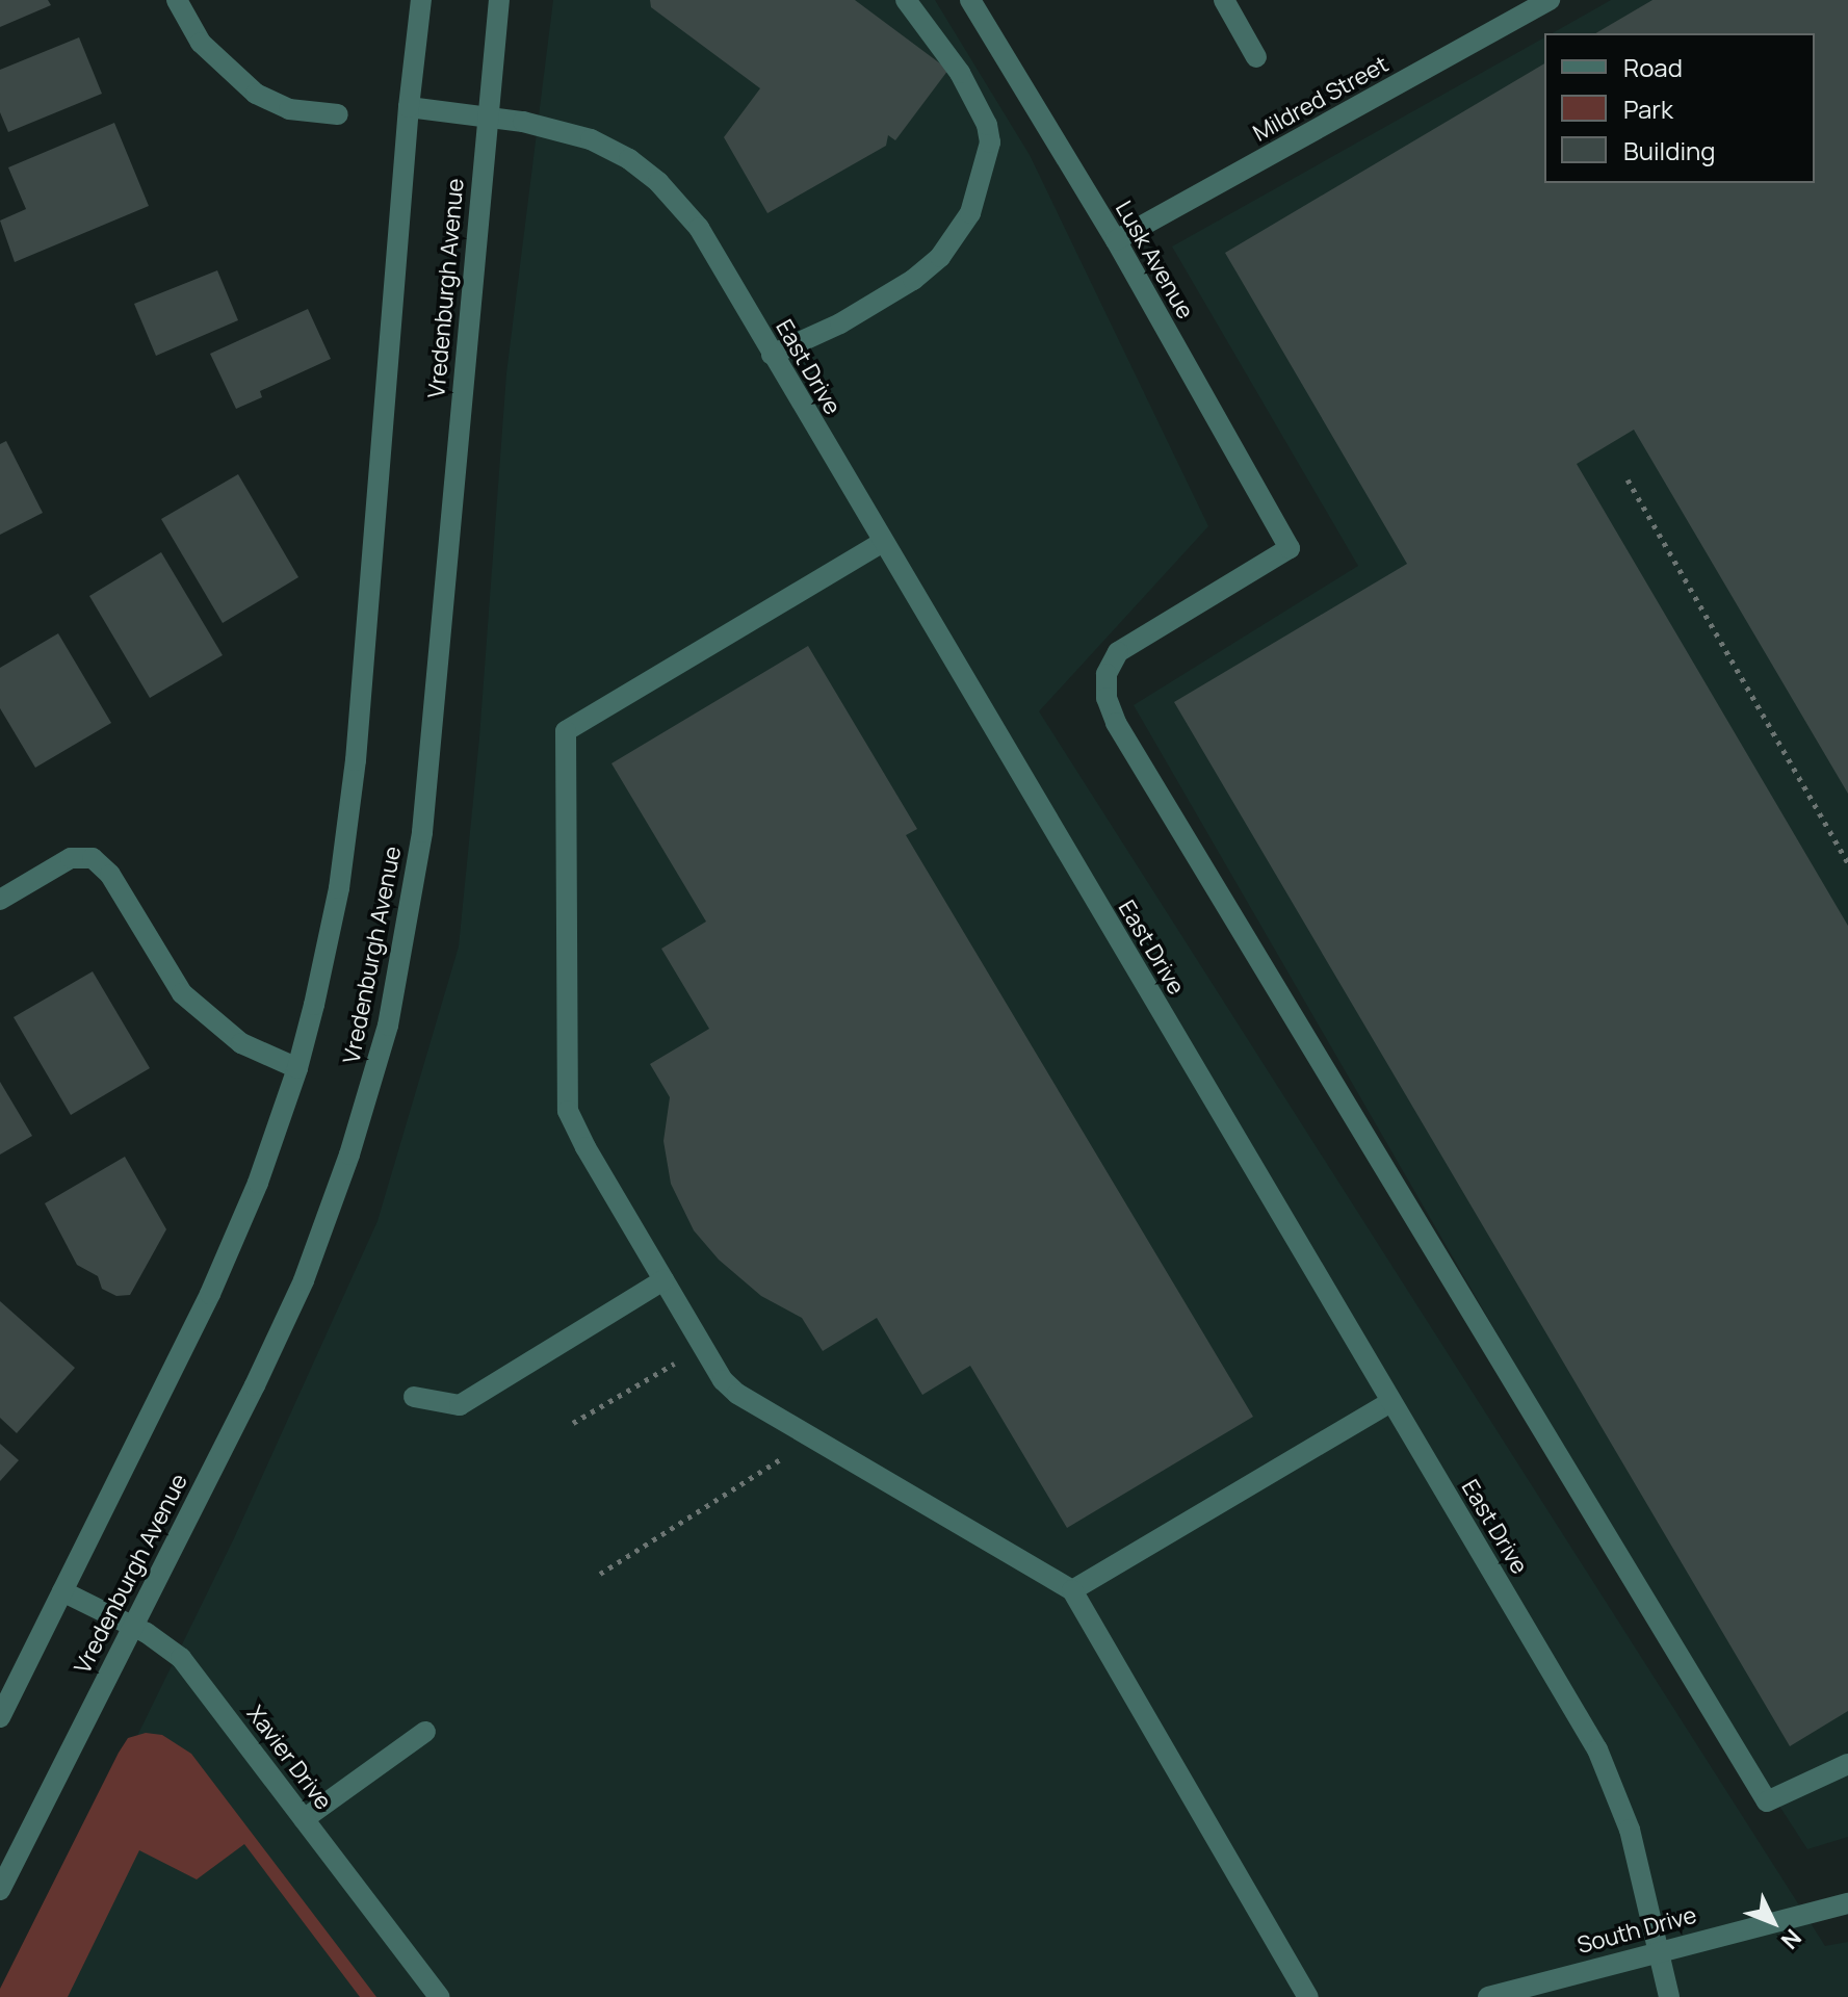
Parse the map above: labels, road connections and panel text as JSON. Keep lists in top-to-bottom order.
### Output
{
  "streets": {
    "street": [
      "Mildred Street",
      "Lusk Avenue",
      "Vredenburgh Avenue",
      "East Drive",
      "Xavier Drive",
      "South Drive"
    ]
  },
  "crossings": [
    ["Mildred Street", "Lusk Avenue"],
    ["Vredenburgh Avenue", "East Drive"],
    ["Vredenburgh Avenue", "Xavier Drive"],
    ["East Drive", "South Drive"]
  ],
  "legend": ["Road", "Park", "Building"],
  "north": "bottom right"
}
